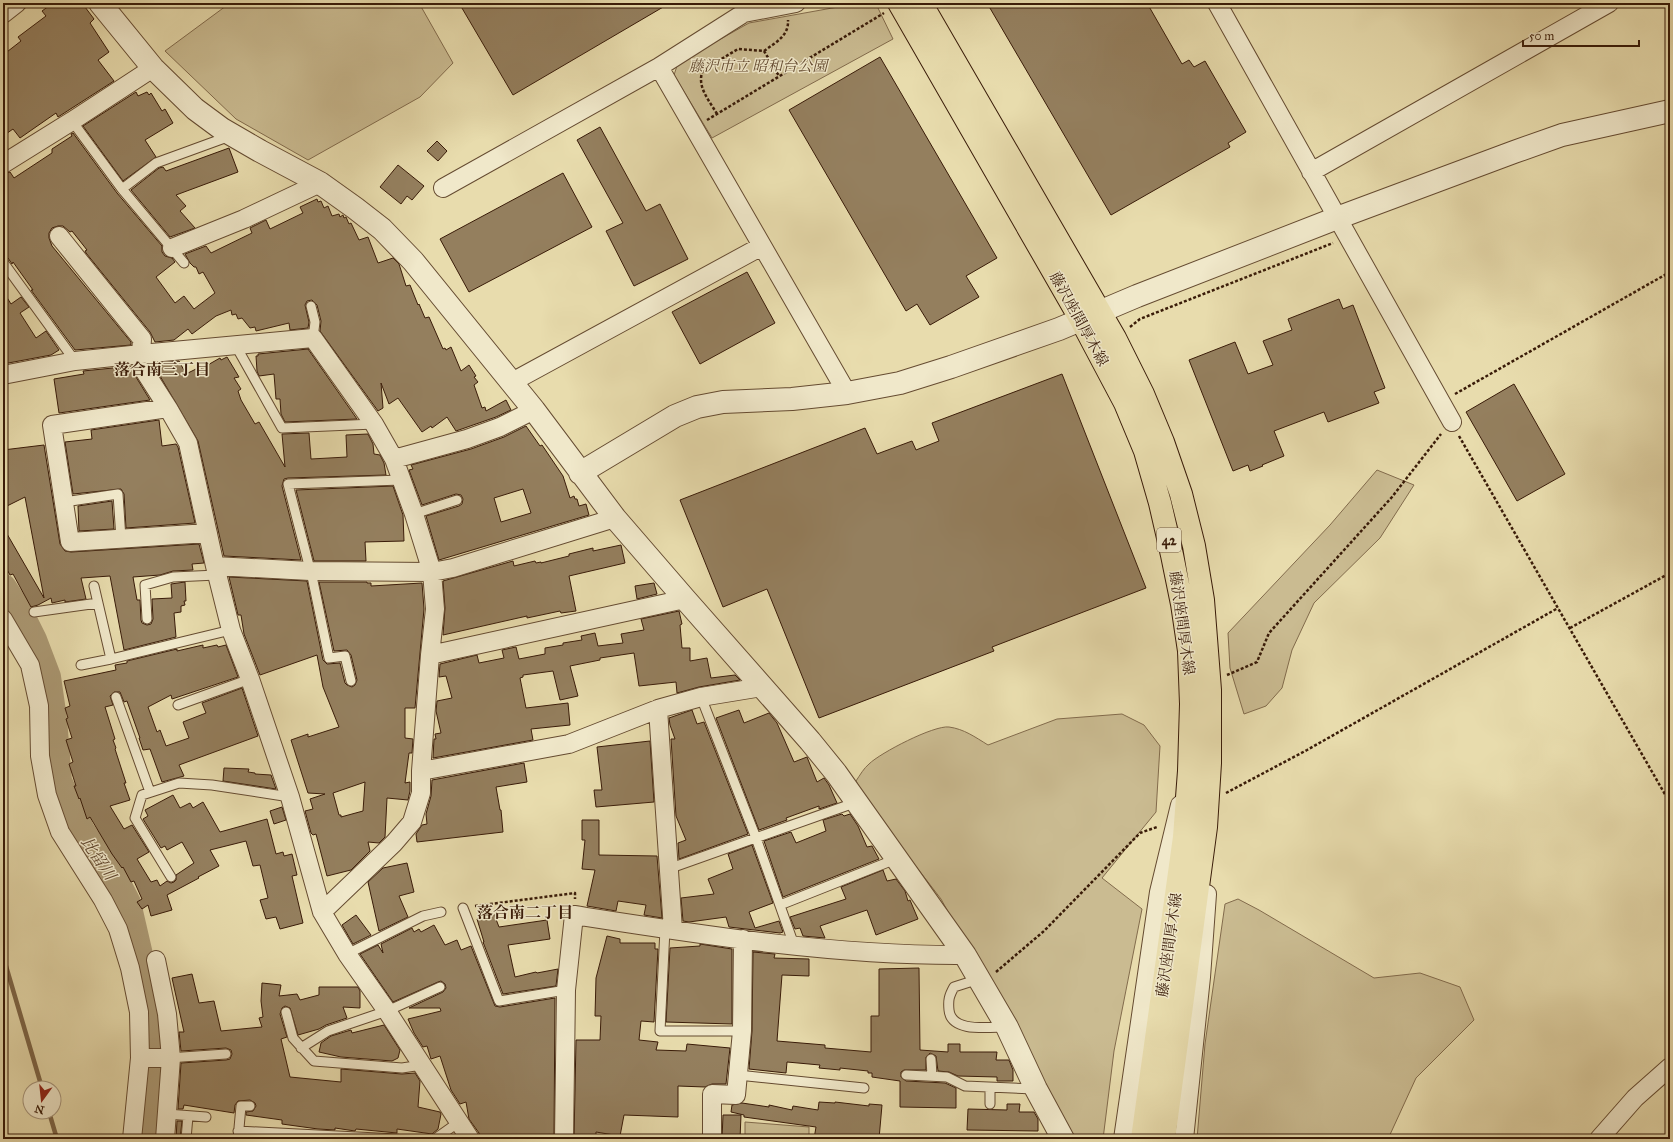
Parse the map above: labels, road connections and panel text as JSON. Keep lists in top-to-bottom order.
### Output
{
  "streets": {
    "main road": ["藤沢座間厚木線", "42"]
  },
  "districts": ["落合南三丁目", "落合南二丁目"],
  "water": ["比留川"],
  "parks": ["藤沢市立 昭和台公園"],
  "scale_bar": "50 m",
  "north": "bottom"
}
